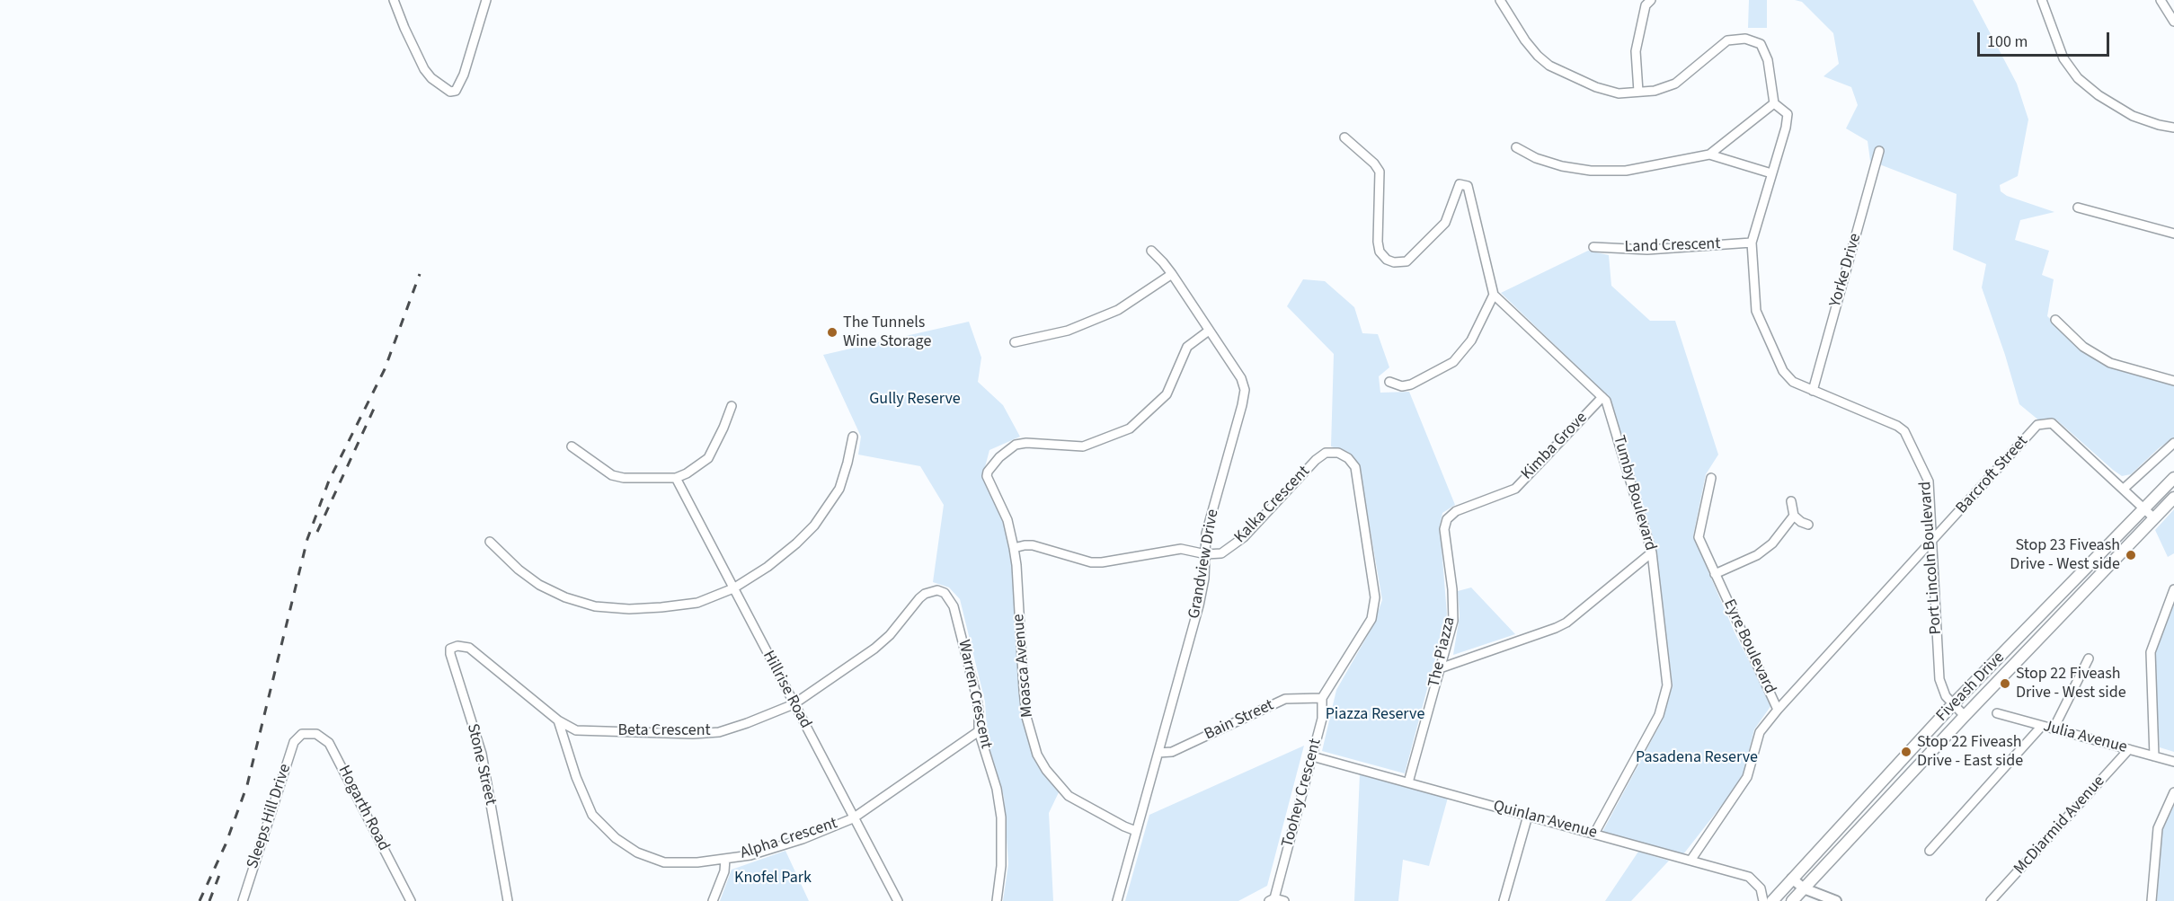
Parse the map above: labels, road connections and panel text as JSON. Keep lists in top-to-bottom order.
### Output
{
  "streets": {
    "main road": ["Fiveash Drive"],
    "street": [
      "Land Crescent",
      "Yorke Drive",
      "Kimba Grove",
      "Barcroft Street",
      "Tumby Boulevard",
      "Kalka Crescent",
      "Port Lincoln Boulevard",
      "Grandview Drive",
      "Eyre Boulevard",
      "The Piazza",
      "Moasca Avenue",
      "Hillrise Road",
      "Warren Crescent",
      "Bain Street",
      "Beta Crescent",
      "Julia Avenue",
      "Stone Street",
      "Toohey Crescent",
      "Hogarth Road",
      "Sleeps Hill Drive",
      "Quinlan Avenue",
      "McDiarmid Avenue",
      "Alpha Crescent"
    ]
  },
  "crossings": [
    ["Land Crescent", "Port Lincoln Boulevard"],
    ["Yorke Drive", "Port Lincoln Boulevard"],
    ["Kimba Grove", "Tumby Boulevard"],
    ["Kimba Grove", "The Piazza"],
    ["Barcroft Street", "Port Lincoln Boulevard"],
    ["Barcroft Street", "Eyre Boulevard"],
    ["Barcroft Street", "Fiveash Drive"],
    ["Tumby Boulevard", "Quinlan Avenue"],
    ["Kalka Crescent", "Grandview Drive"],
    ["Kalka Crescent", "Toohey Crescent"],
    ["Port Lincoln Boulevard", "Fiveash Drive"],
    ["Grandview Drive", "Moasca Avenue"],
    ["Grandview Drive", "Bain Street"],
    ["Eyre Boulevard", "Quinlan Avenue"],
    ["The Piazza", "Quinlan Avenue"],
    ["Hillrise Road", "Beta Crescent"],
    ["Hillrise Road", "Alpha Crescent"],
    ["Warren Crescent", "Beta Crescent"],
    ["Warren Crescent", "Alpha Crescent"],
    ["Bain Street", "Toohey Crescent"],
    ["Beta Crescent", "Stone Street"],
    ["Beta Crescent", "Alpha Crescent"],
    ["Julia Avenue", "McDiarmid Avenue"],
    ["Toohey Crescent", "Quinlan Avenue"],
    ["Hogarth Road", "Sleeps Hill Drive"]
  ],
  "parks": [
    "Gully Reserve",
    "Piazza Reserve",
    "Pasadena Reserve",
    "Knofel Park"
  ],
  "places": [
    "The Tunnels Wine Storage",
    "Stop 23 Fiveash Drive - West side",
    "Stop 22 Fiveash Drive - West side",
    "Stop 22 Fiveash Drive - East side"
  ],
  "scale_bar": "100 m"
}
